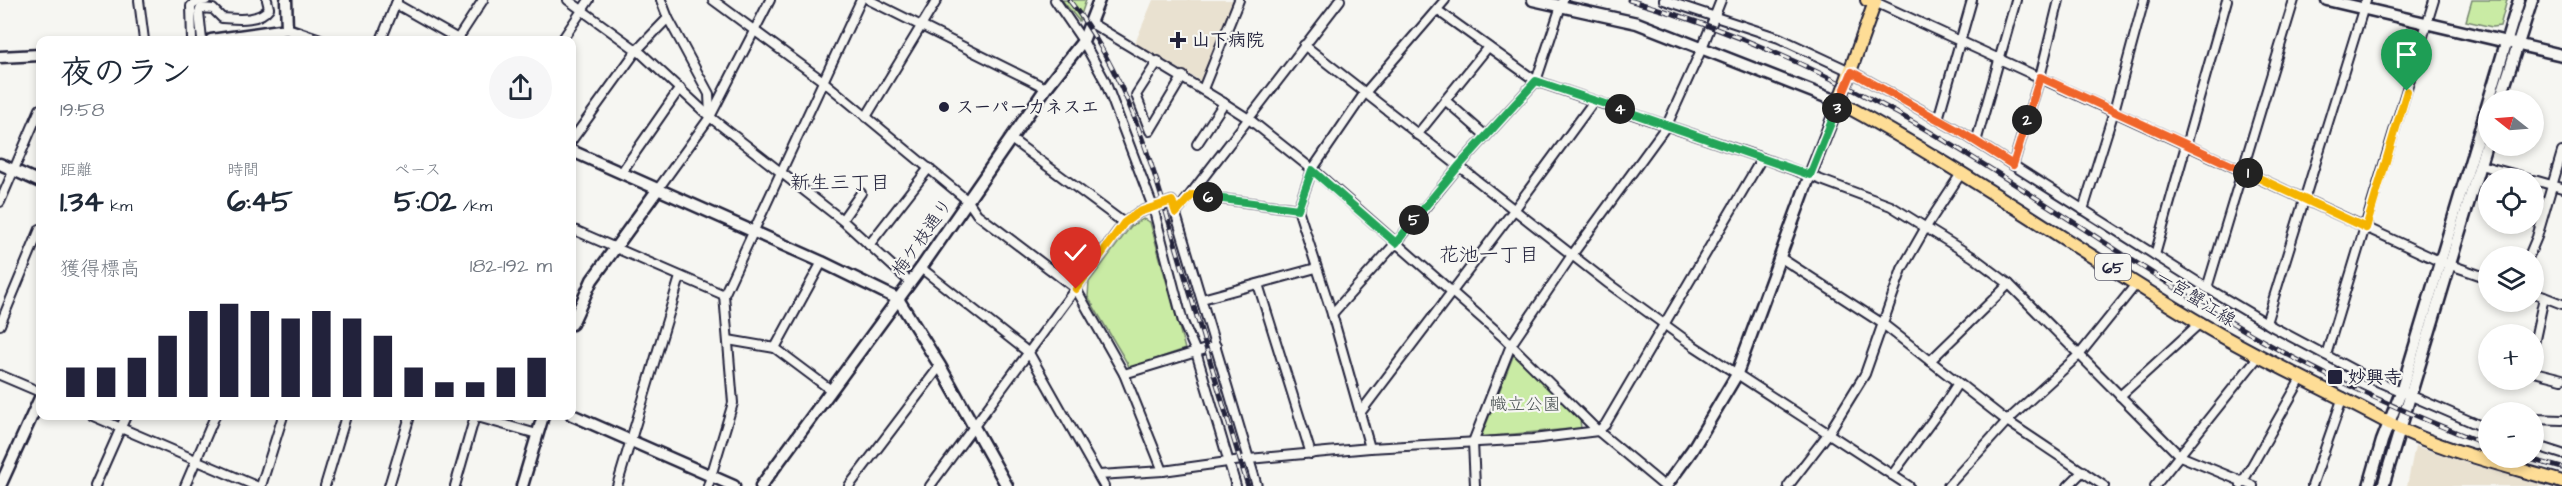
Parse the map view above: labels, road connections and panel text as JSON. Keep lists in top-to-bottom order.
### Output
{
  "streets": {
    "main road": ["65", "一宮蟹江線"],
    "street": ["梅ケ枝通り"]
  },
  "districts": ["新生三丁目", "花池一丁目"],
  "parks": ["幟立公園"],
  "places": {
    "health": ["山下病院"],
    "other": ["スーパーカネスエ"],
    "transit": ["妙興寺"]
  },
  "north": "left",
  "page": {
    "heading": ["夜のラン", "19:58"],
    "map_buttons": ["+", "−"],
    "pins": [
      "3",
      "4",
      "2",
      "1",
      "6",
      "5"
    ],
    "stats": [
      ["距離", "1.34 km"],
      ["時間", "6:45"],
      ["ペース", "5:02 /km"]
    ],
    "chart": ["獲得標高", "182–192 m"]
  }
}
